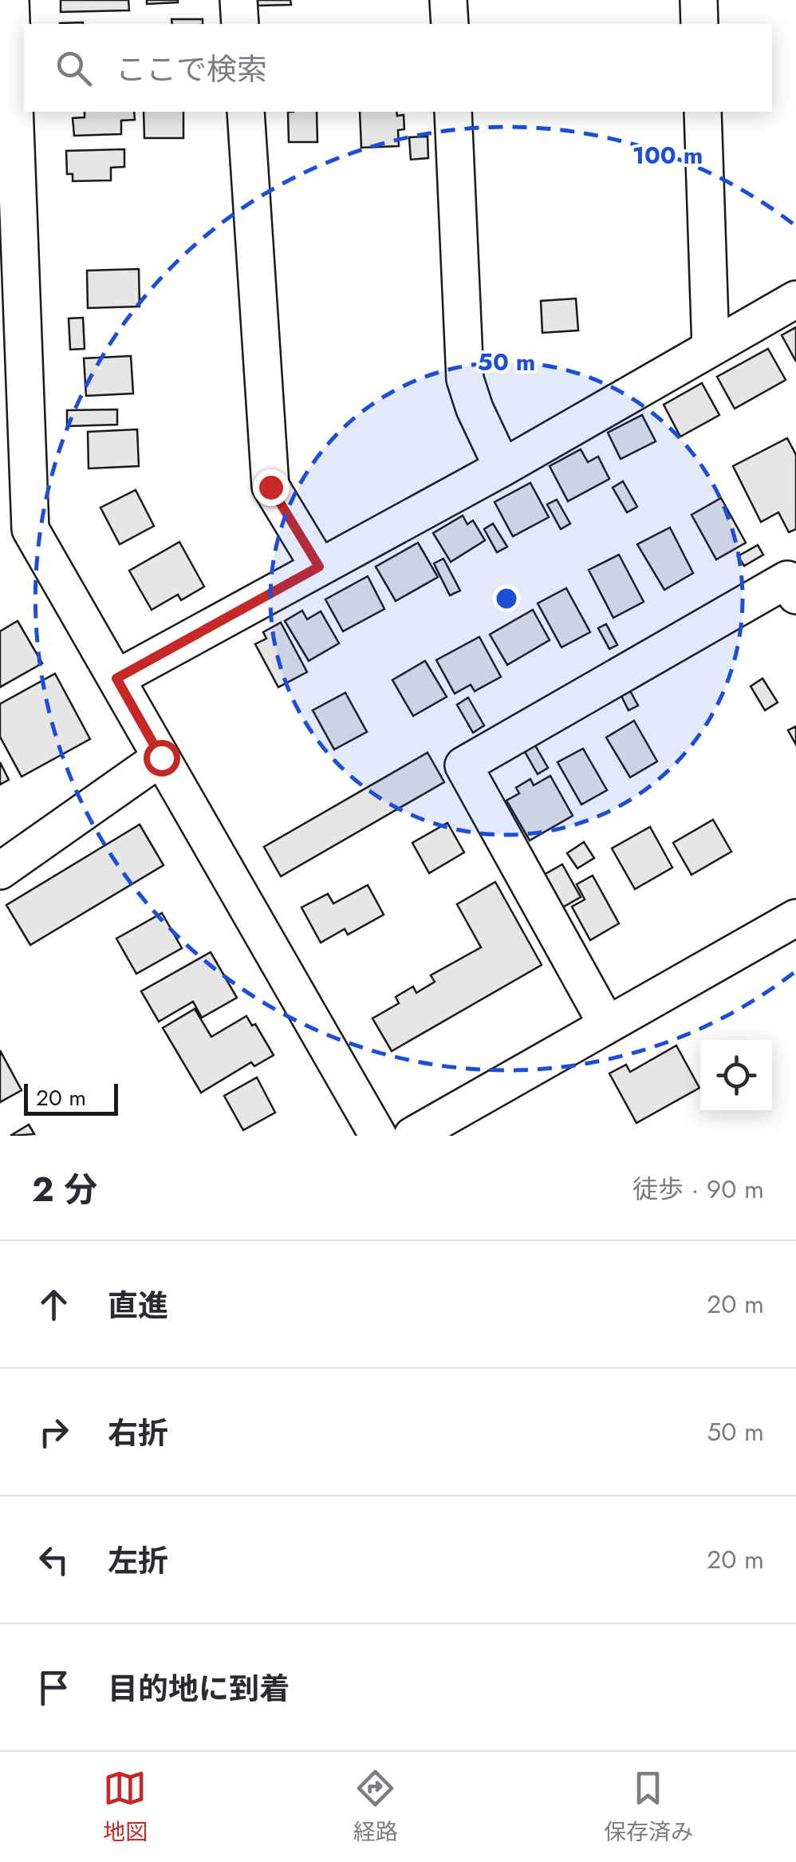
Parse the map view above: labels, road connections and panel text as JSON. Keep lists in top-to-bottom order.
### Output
{
  "scale_bar": "20 m",
  "page": {
    "search": "ここで検索",
    "scale": "20 m",
    "heading": ["2 分", "徒歩 · 90 m"],
    "list": [
      ["直進", "20 m"],
      ["右折", "50 m"],
      ["左折", "20 m"],
      "目的地に到着"
    ],
    "nav": ["地図", "経路", "保存済み"]
  },
  "rings": ["100 m", "50 m"]
}
